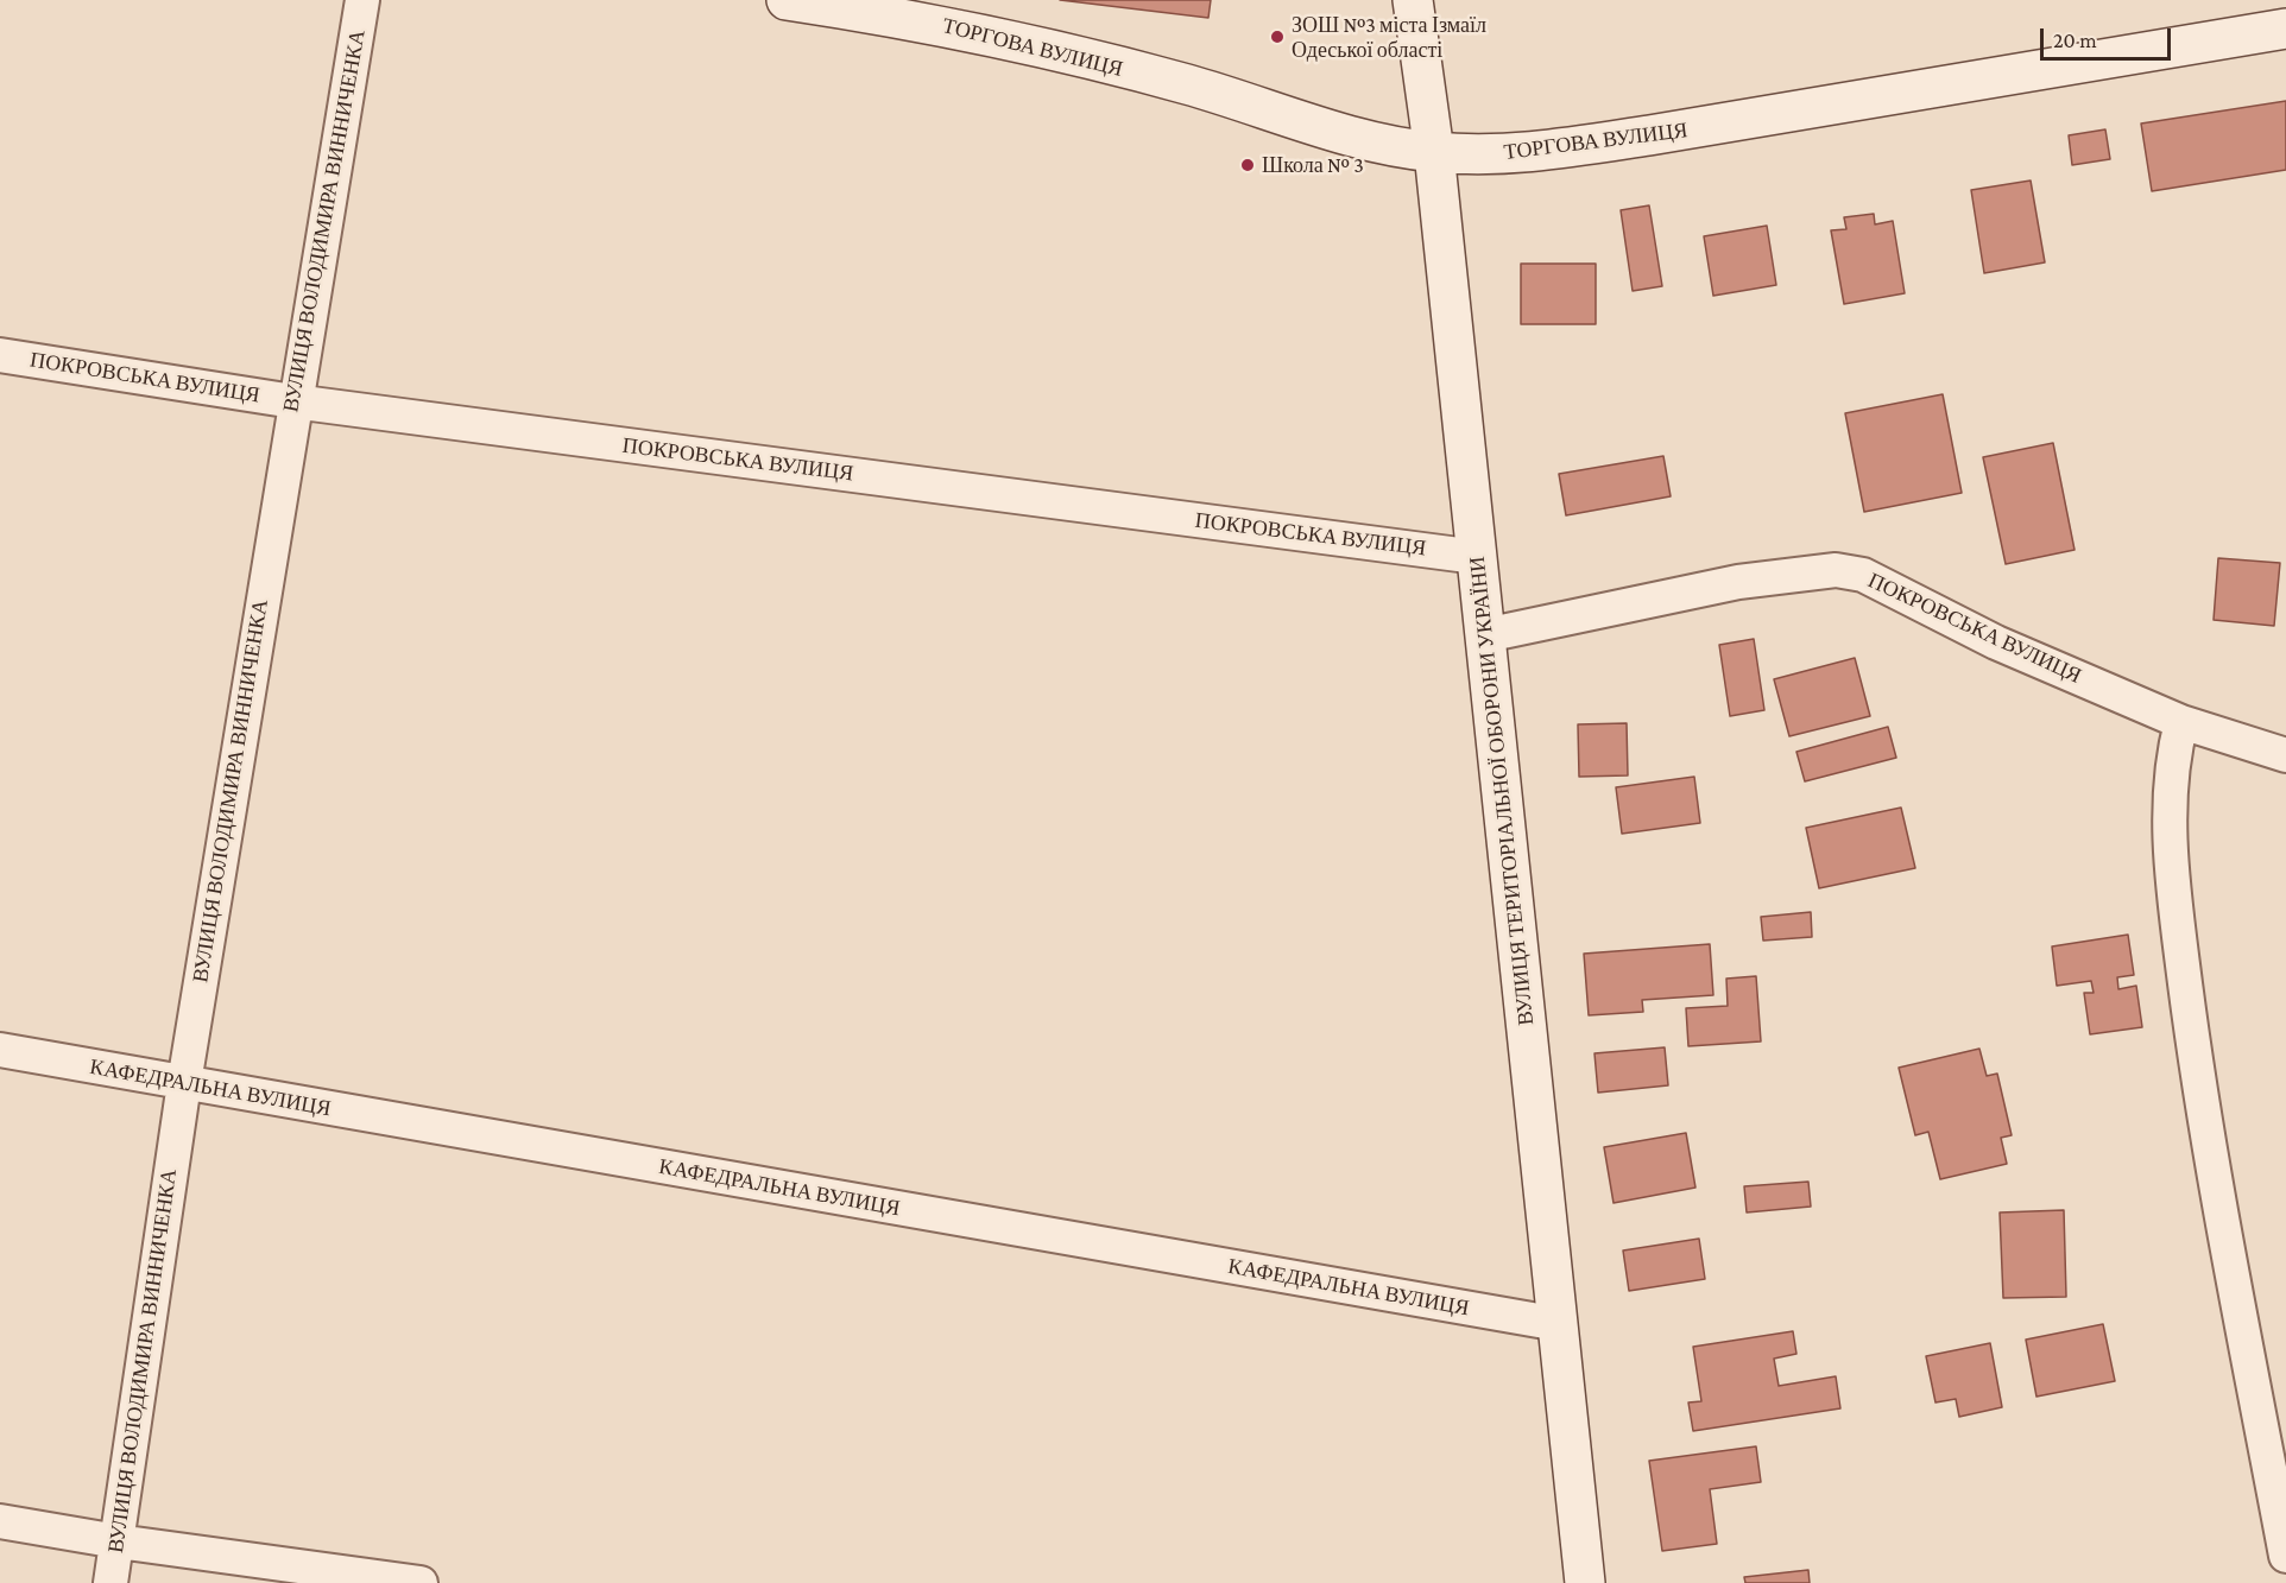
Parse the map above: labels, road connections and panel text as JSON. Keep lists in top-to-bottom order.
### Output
{
  "streets": {
    "street": [
      "ТОРГОВА ВУЛИЦЯ",
      "ВУЛИЦЯ ВОЛОДИМИРА ВИННИЧЕНКА",
      "ПОКРОВСЬКА ВУЛИЦЯ",
      "ВУЛИЦЯ ТЕРИТОРІАЛЬНОЇ ОБОРОНИ УКРАЇНИ",
      "КАФЕДРАЛЬНА ВУЛИЦЯ"
    ]
  },
  "crossings": [
    ["ТОРГОВА ВУЛИЦЯ", "ВУЛИЦЯ ТЕРИТОРІАЛЬНОЇ ОБОРОНИ УКРАЇНИ"],
    ["ВУЛИЦЯ ВОЛОДИМИРА ВИННИЧЕНКА", "ПОКРОВСЬКА ВУЛИЦЯ"],
    ["ВУЛИЦЯ ВОЛОДИМИРА ВИННИЧЕНКА", "КАФЕДРАЛЬНА ВУЛИЦЯ"],
    ["ПОКРОВСЬКА ВУЛИЦЯ", "ВУЛИЦЯ ТЕРИТОРІАЛЬНОЇ ОБОРОНИ УКРАЇНИ"],
    ["ВУЛИЦЯ ТЕРИТОРІАЛЬНОЇ ОБОРОНИ УКРАЇНИ", "КАФЕДРАЛЬНА ВУЛИЦЯ"]
  ],
  "places": ["ЗОШ №3 міста Ізмаїл Одеської області", "Школа № 3"],
  "scale_bar": "20 m"
}
